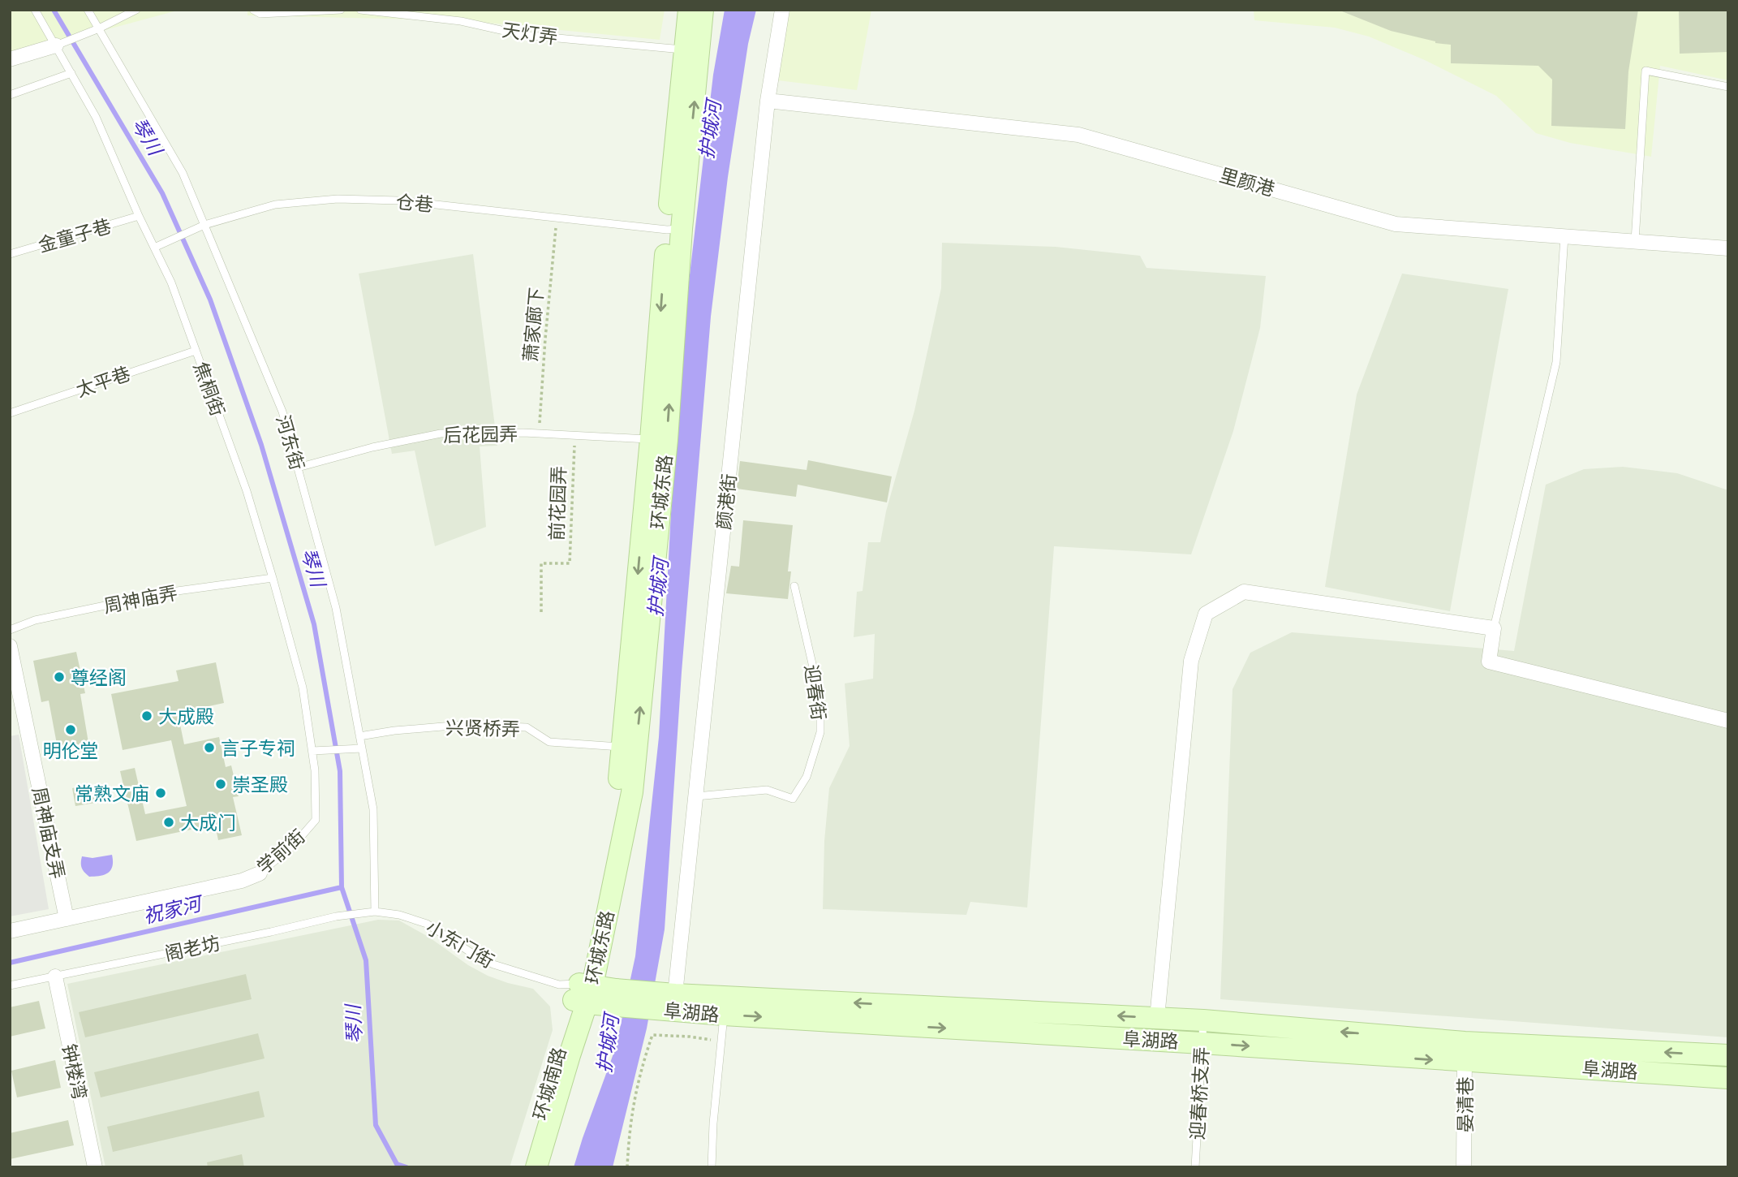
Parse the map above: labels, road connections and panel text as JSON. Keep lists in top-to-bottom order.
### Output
{
  "streets": {
    "main road": ["环城东路", "阜湖路", "环城南路"],
    "street": [
      "里颜港",
      "颜港街",
      "周神庙支弄",
      "学前街",
      "钟楼湾",
      "晏清巷"
    ],
    "lane": [
      "天灯弄",
      "仓巷",
      "金童子巷",
      "太平巷",
      "焦桐街",
      "后花园弄",
      "河东街",
      "周神庙弄",
      "迎春街",
      "兴贤桥弄",
      "小东门街",
      "阁老坊",
      "迎春桥支弄"
    ],
    "path": ["萧家廊下", "前花园弄"]
  },
  "crossings": [
    ["天灯弄", "环城东路"],
    ["里颜港", "颜港街"],
    ["仓巷", "萧家廊下"],
    ["仓巷", "焦桐街"],
    ["仓巷", "河东街"],
    ["仓巷", "环城东路"],
    ["金童子巷", "焦桐街"],
    ["萧家廊下", "后花园弄"],
    ["太平巷", "焦桐街"],
    ["焦桐街", "周神庙弄"],
    ["焦桐街", "学前街"],
    ["后花园弄", "河东街"],
    ["后花园弄", "环城东路"],
    ["后花园弄", "前花园弄"],
    ["河东街", "兴贤桥弄"],
    ["河东街", "小东门街"],
    ["河东街", "阁老坊"],
    ["环城东路", "兴贤桥弄"],
    ["环城东路", "小东门街"],
    ["环城东路", "阜湖路"],
    ["环城东路", "环城南路"],
    ["颜港街", "迎春街"],
    ["颜港街", "阜湖路"],
    ["周神庙支弄", "学前街"],
    ["小东门街", "阁老坊"],
    ["小东门街", "阜湖路"],
    ["小东门街", "环城南路"],
    ["阁老坊", "钟楼湾"],
    ["阜湖路", "环城南路"],
    ["阜湖路", "迎春桥支弄"],
    ["阜湖路", "晏清巷"]
  ],
  "water": ["护城河", "琴川", "祝家河"],
  "places": [
    "尊经阁",
    "大成殿",
    "明伦堂",
    "言子专祠",
    "崇圣殿",
    "常熟文庙",
    "大成门"
  ]
}
